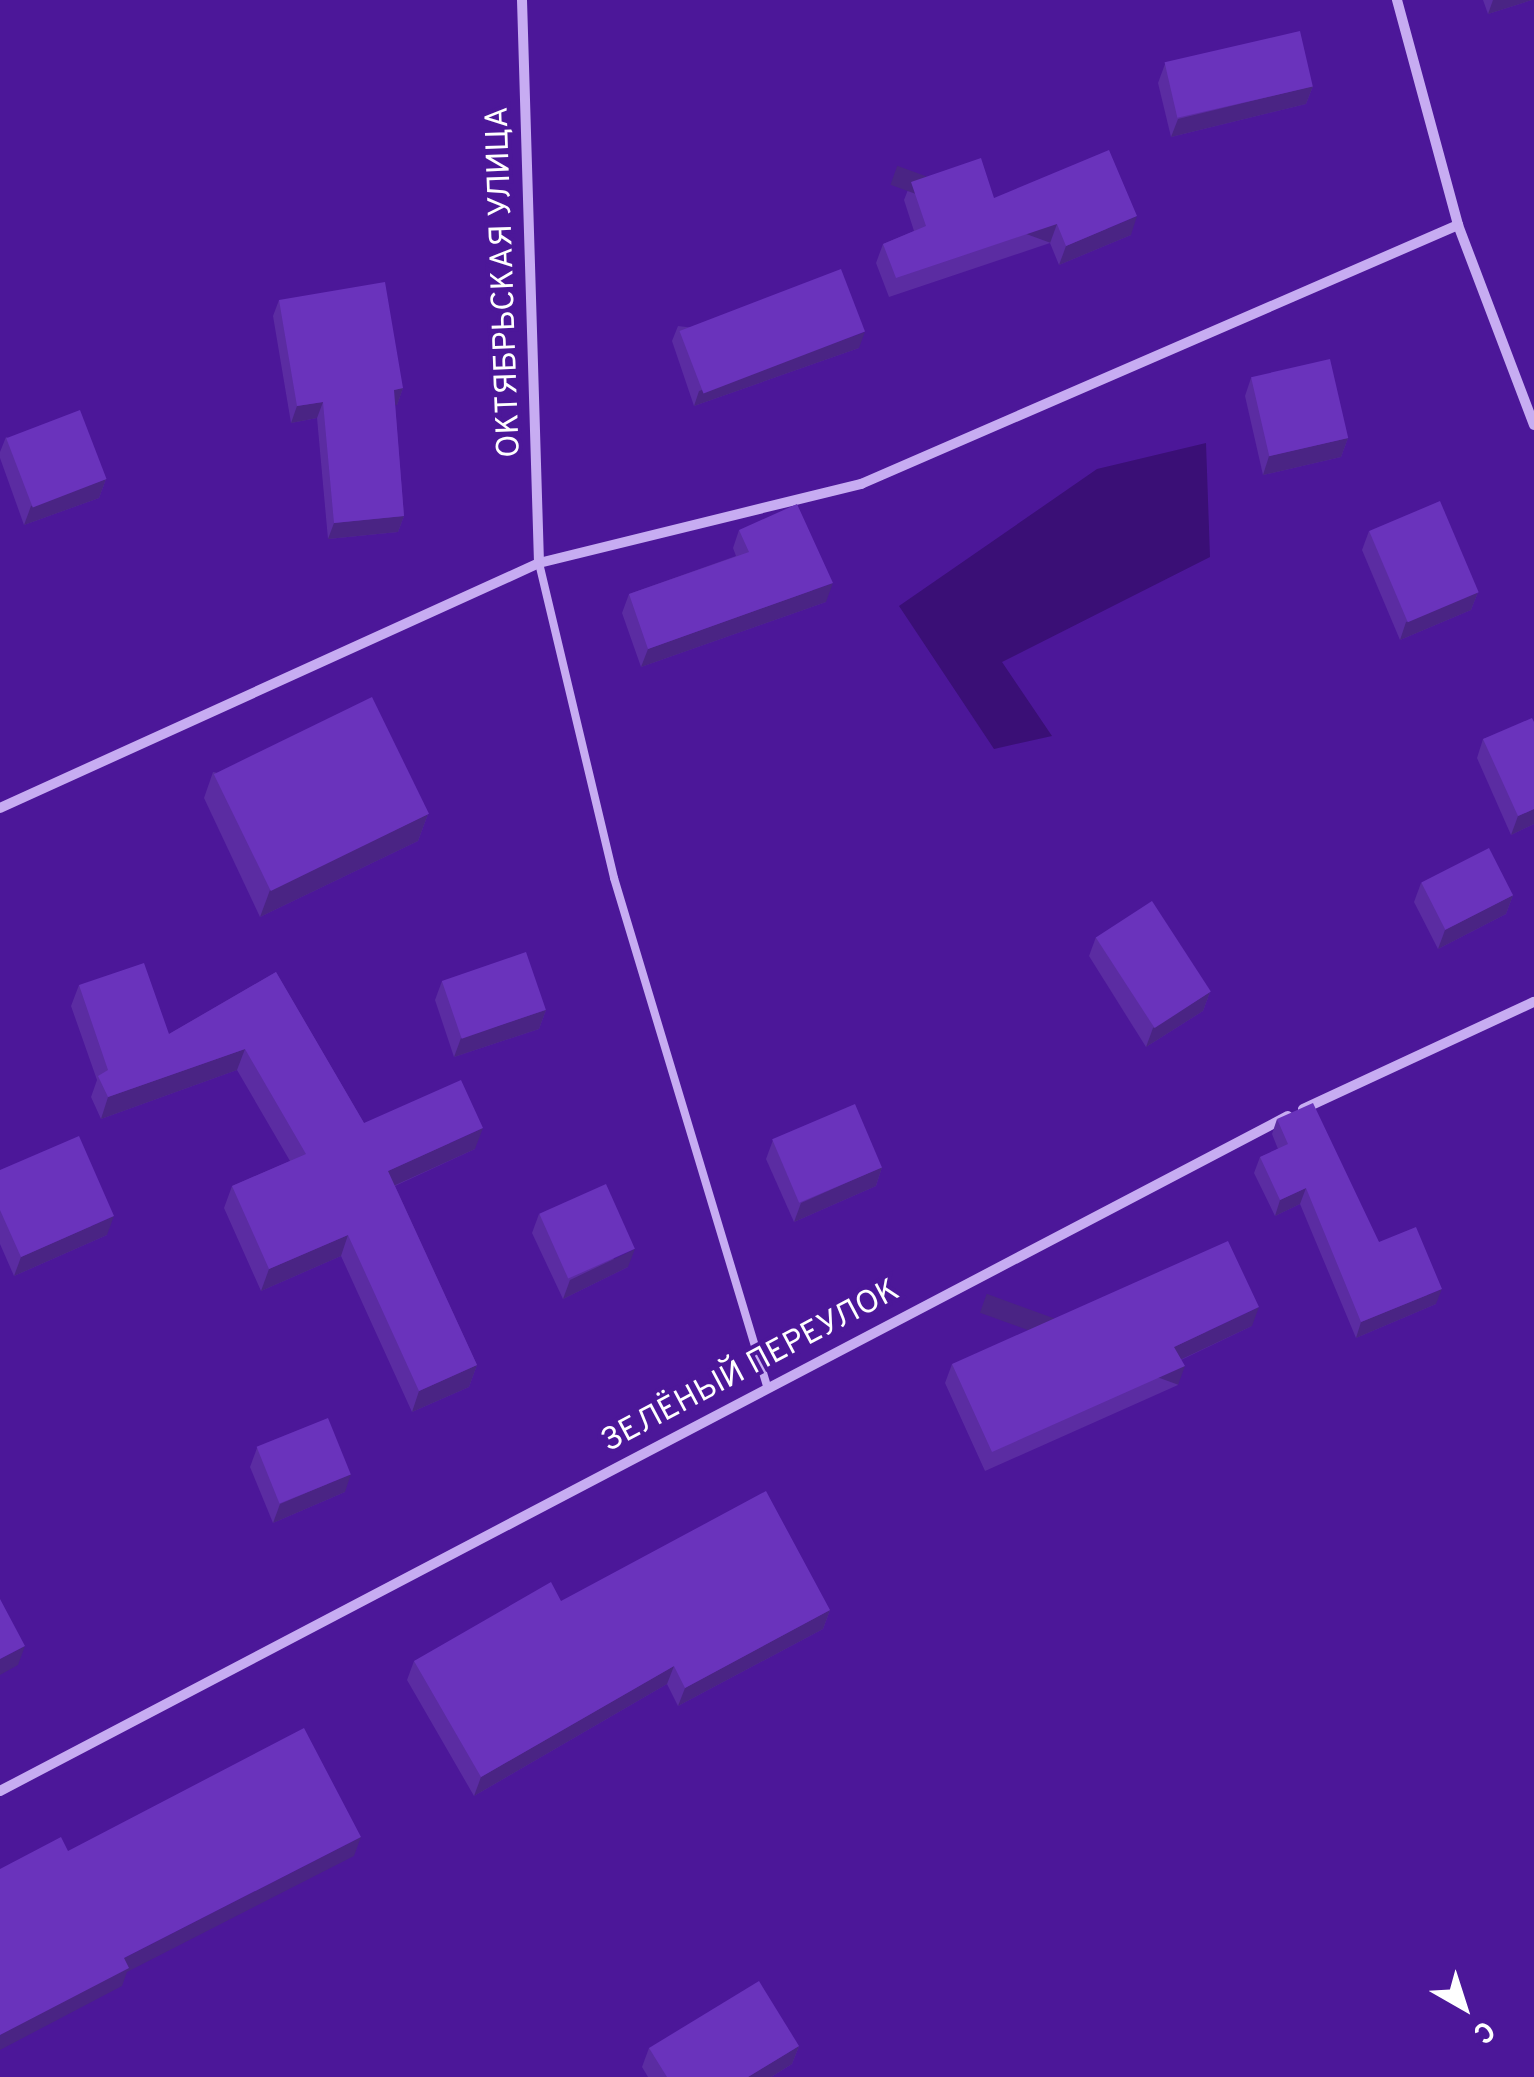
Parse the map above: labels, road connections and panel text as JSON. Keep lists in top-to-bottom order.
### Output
{
  "streets": {
    "street": ["ОКТЯБРЬСКАЯ УЛИЦА", "ЗЕЛЁНЫЙ ПЕРЕУЛОК"]
  },
  "north": "bottom right"
}
